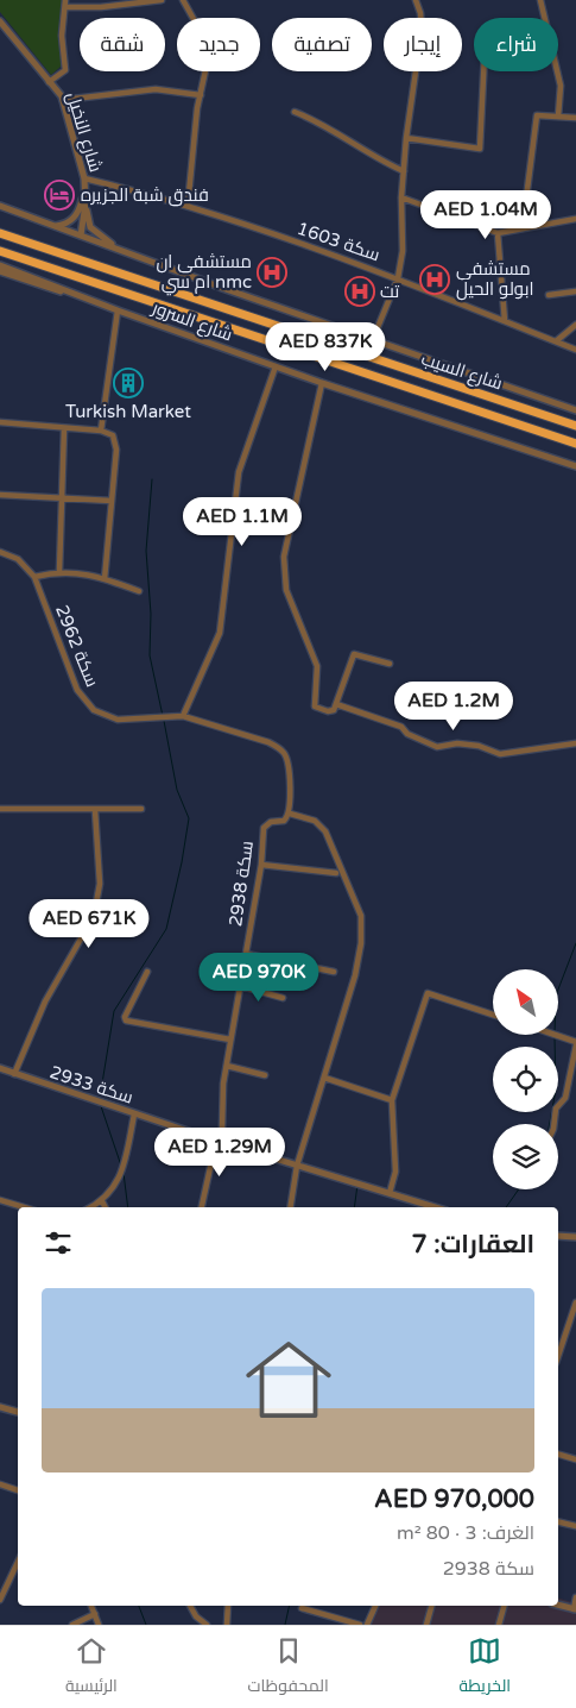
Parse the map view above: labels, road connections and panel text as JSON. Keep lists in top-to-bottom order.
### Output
{
  "streets": {
    "highway": ["شارع السيب"],
    "street": [
      "شارع النخيل",
      "سكة 1603",
      "شارع السرور",
      "سكة 2962",
      "سكة 2938",
      "سكة 2933"
    ]
  },
  "crossings": [
    ["شارع النخيل", "سكة 1603"],
    ["سكة 2962", "سكة 2938"],
    ["سكة 2938", "سكة 2933"]
  ],
  "places": {
    "hotel": ["فندق شبة الجزيره"],
    "hospital": ["مستشفى ان ام سي nmc", "مستشفى ابولو الحيل", "تت"],
    "building": ["Turkish Market"]
  },
  "north": "top left",
  "page": {
    "chip": [
      "شراء",
      "إيجار",
      "تصفية",
      "جديد",
      "شقة"
    ],
    "price": [
      "AED 1.04M",
      "AED 837K",
      "AED 1.1M",
      "AED 1.2M",
      "AED 671K",
      "AED 970K",
      "AED 1.29M"
    ],
    "heading": "العقارات: 7",
    "list": [
      {
        "name": "AED 970,000",
        "note": "الغرف: 3 · 80 m² · سكة 2938"
      }
    ],
    "tabs": ["الخريطة", "المحفوظات", "الرئيسية"]
  }
}
